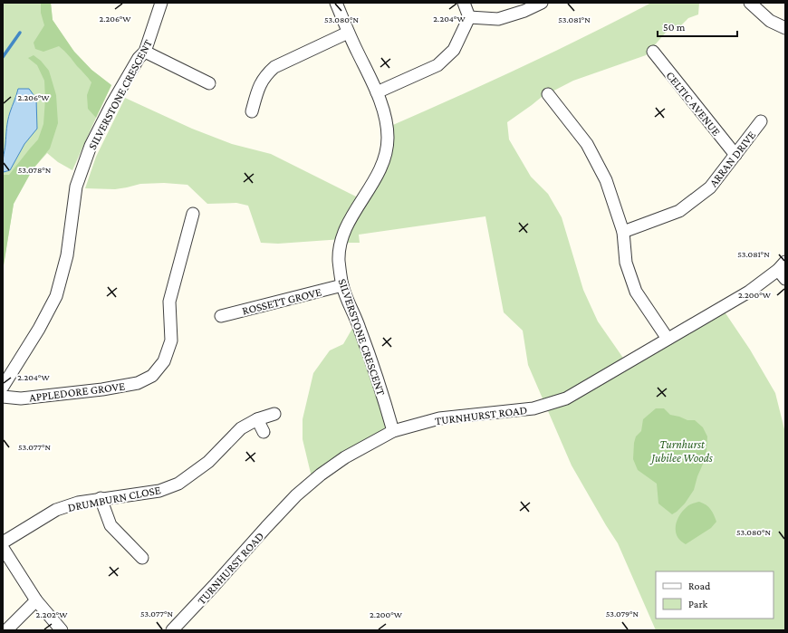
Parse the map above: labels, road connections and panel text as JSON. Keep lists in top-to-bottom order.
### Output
{
  "streets": {
    "street": [
      "SILVERSTONE CRESCENT",
      "CELTIC AVENUE",
      "ARRAN DRIVE",
      "ROSSETT GROVE",
      "APPLEDORE GROVE",
      "TURNHURST ROAD",
      "DRUMBURN CLOSE"
    ]
  },
  "crossings": [
    ["SILVERSTONE CRESCENT", "ROSSETT GROVE"],
    ["SILVERSTONE CRESCENT", "TURNHURST ROAD"],
    ["CELTIC AVENUE", "ARRAN DRIVE"]
  ],
  "parks": ["Turnhurst Jubilee Woods"],
  "legend": ["Road", "Park"],
  "scale_bar": "50 m",
  "coordinates": [
    "2.206°W",
    "2.204°W",
    "53.080°N",
    "53.081°N",
    "53.078°N",
    "2.200°W",
    "53.077°N",
    "53.079°N",
    "2.202°W"
  ]
}
